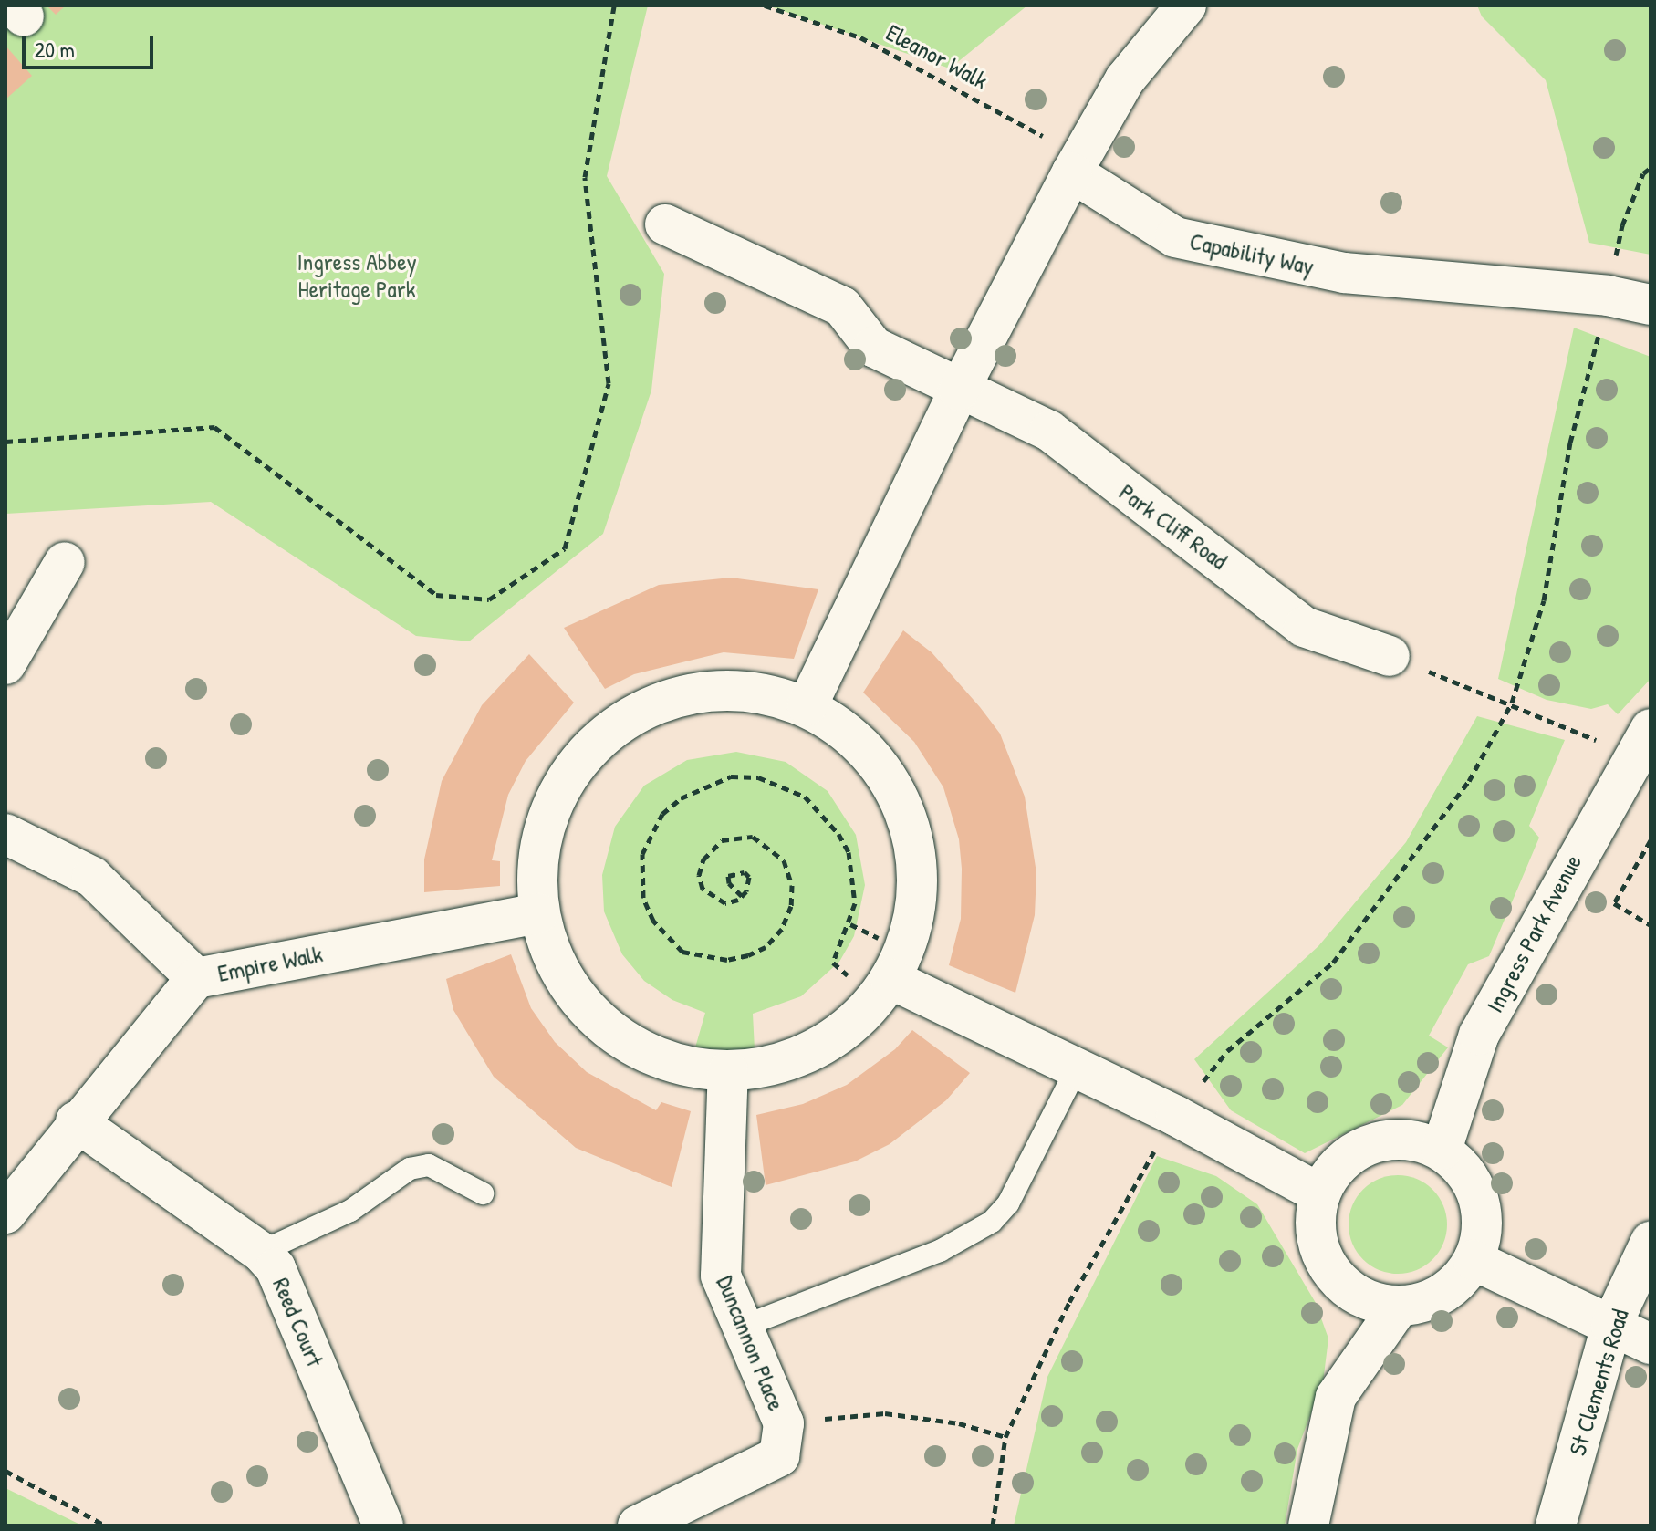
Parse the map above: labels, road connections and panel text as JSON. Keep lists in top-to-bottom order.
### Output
{
  "streets": {
    "street": [
      "Capability Way",
      "Park Cliff Road",
      "Ingress Park Avenue",
      "Empire Walk",
      "Reed Court",
      "Duncannon Place",
      "St Clements Road"
    ],
    "path": ["Eleanor Walk"]
  },
  "crossings": [
    ["Eleanor Walk", "Capability Way"]
  ],
  "parks": ["Ingress Abbey Heritage Park"],
  "scale_bar": "20 m"
}
